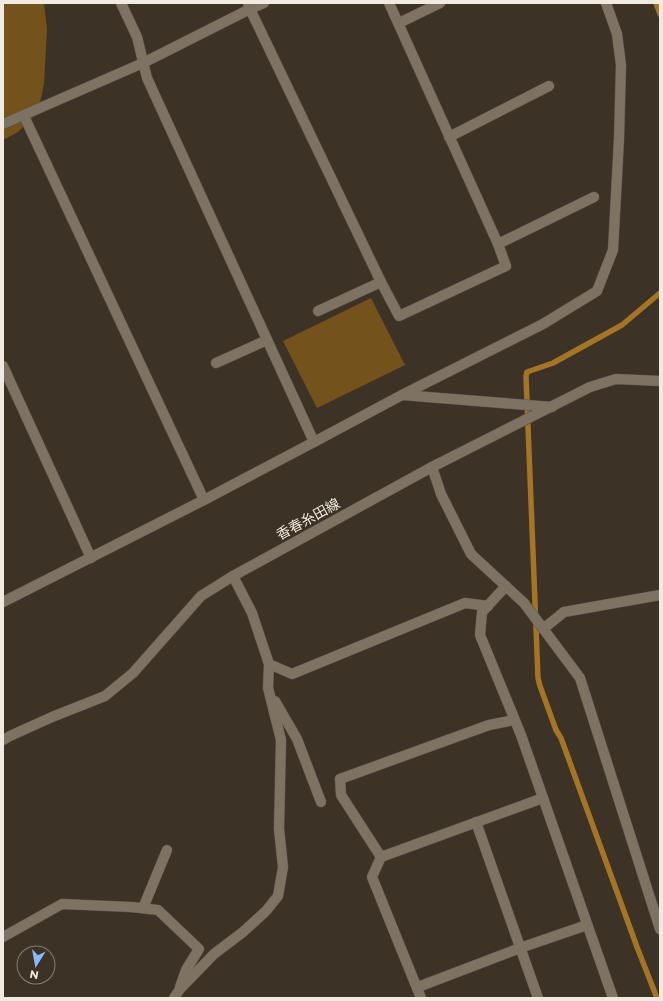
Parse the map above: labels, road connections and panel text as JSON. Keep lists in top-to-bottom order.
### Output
{
  "streets": {
    "street": ["香春糸田線"]
  },
  "north": "bottom"
}
